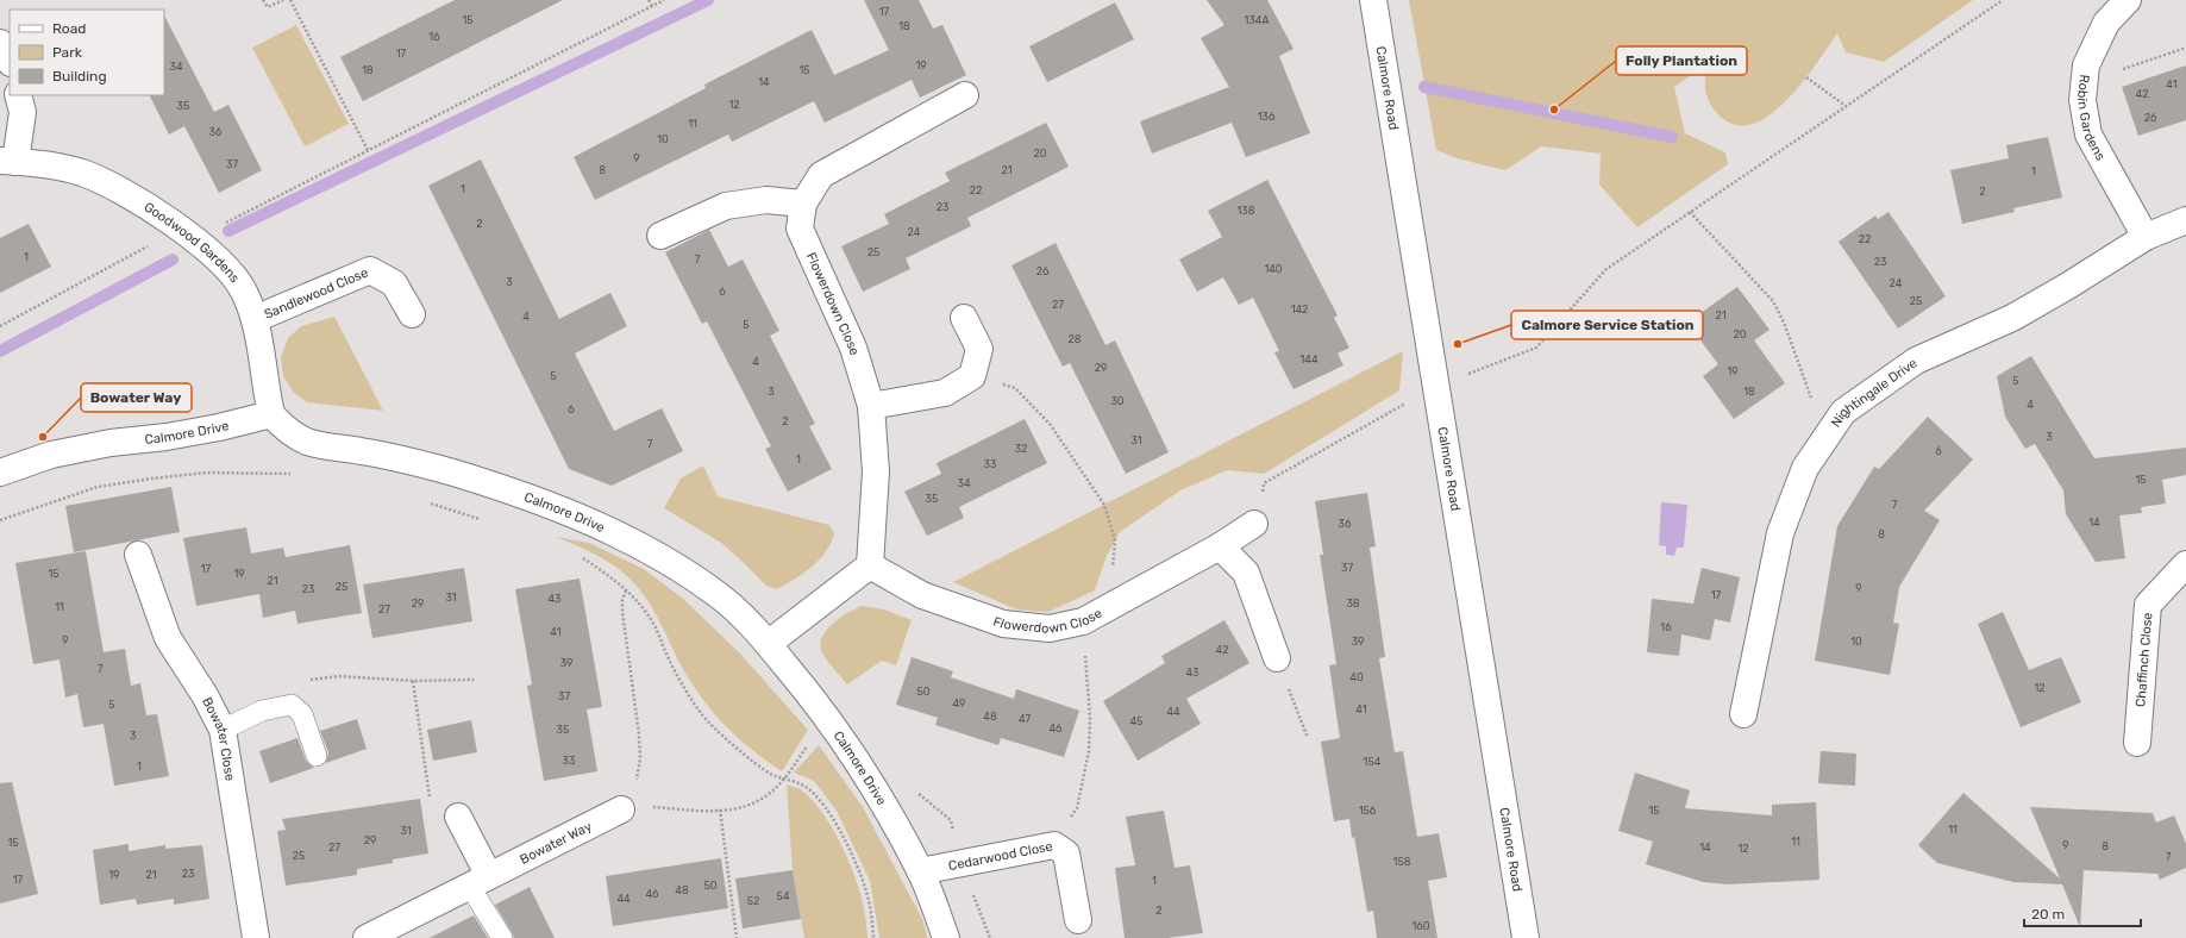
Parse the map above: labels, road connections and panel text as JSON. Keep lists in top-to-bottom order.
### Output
{
  "streets": {
    "street": [
      "Calmore Road",
      "Robin Gardens",
      "Goodwood Gardens",
      "Sandlewood Close",
      "Flowerdown Close",
      "Nightingale Drive",
      "Calmore Drive",
      "Chaffinch Close",
      "Bowater Close",
      "Bowater Way",
      "Cedarwood Close"
    ]
  },
  "crossings": [
    ["Robin Gardens", "Nightingale Drive"],
    ["Goodwood Gardens", "Sandlewood Close"],
    ["Goodwood Gardens", "Calmore Drive"],
    ["Calmore Drive", "Cedarwood Close"]
  ],
  "places": ["Folly Plantation", "Calmore Service Station", "Bowater Way"],
  "house_numbers": [
    "17",
    "15",
    "134A",
    "18",
    "16",
    "17",
    "19",
    "34",
    "18",
    "15",
    "14",
    "41",
    "42",
    "12",
    "35",
    "136",
    "26",
    "11",
    "36",
    "10",
    "20",
    "9",
    "37",
    "8",
    "21",
    "1",
    "1",
    "22",
    "2",
    "23",
    "138",
    "2",
    "24",
    "22",
    "25",
    "1",
    "7",
    "23",
    "140",
    "26",
    "3",
    "24",
    "6",
    "25",
    "27",
    "142",
    "21",
    "4",
    "5",
    "20",
    "28",
    "144",
    "4",
    "29",
    "19",
    "5",
    "5",
    "3",
    "18",
    "30",
    "4",
    "6",
    "2",
    "3",
    "31",
    "7",
    "32",
    "6",
    "1",
    "33",
    "15",
    "34",
    "35",
    "7",
    "14",
    "36",
    "8",
    "37",
    "17",
    "15",
    "19",
    "21",
    "25",
    "9",
    "23",
    "17",
    "31",
    "43",
    "29",
    "38",
    "11",
    "27",
    "16",
    "41",
    "9",
    "39",
    "10",
    "42",
    "39",
    "7",
    "43",
    "40",
    "12",
    "50",
    "37",
    "49",
    "5",
    "41",
    "44",
    "48",
    "47",
    "45",
    "46",
    "35",
    "3",
    "33",
    "154",
    "1",
    "156",
    "15",
    "11",
    "31",
    "29",
    "11",
    "15",
    "9",
    "8",
    "27",
    "14",
    "12",
    "25",
    "7",
    "158",
    "23",
    "19",
    "21",
    "17",
    "1",
    "50",
    "48",
    "46",
    "54",
    "44",
    "52",
    "2",
    "160"
  ],
  "legend": ["Road", "Park", "Building"],
  "scale_bar": "20 m"
}
